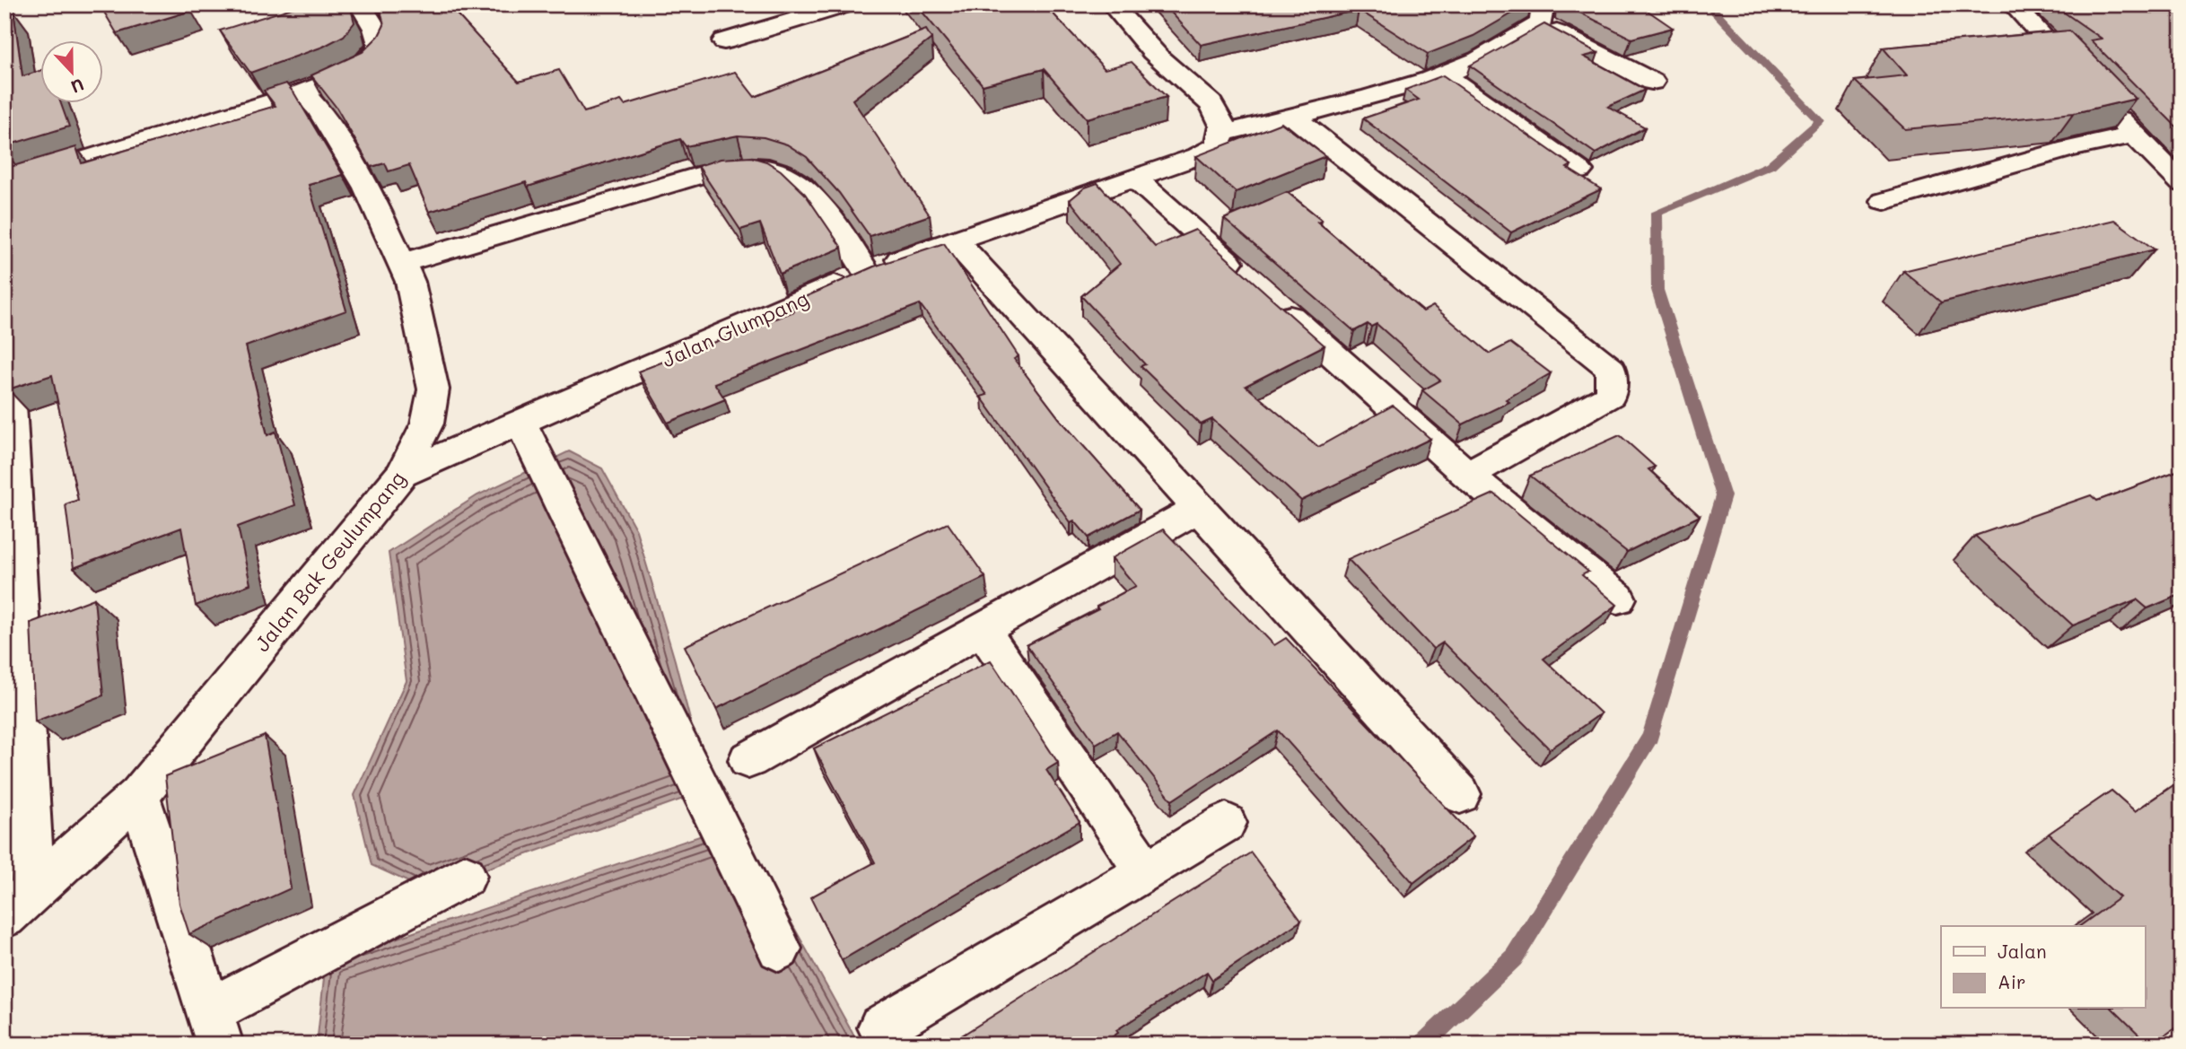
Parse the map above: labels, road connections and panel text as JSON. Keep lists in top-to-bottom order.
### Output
{
  "streets": {
    "street": ["Jalan Glumpang", "Jalan Bak Geulumpang"]
  },
  "crossings": [
    ["Jalan Glumpang", "Jalan Bak Geulumpang"]
  ],
  "legend": ["Jalan", "Air"],
  "north": "bottom"
}
